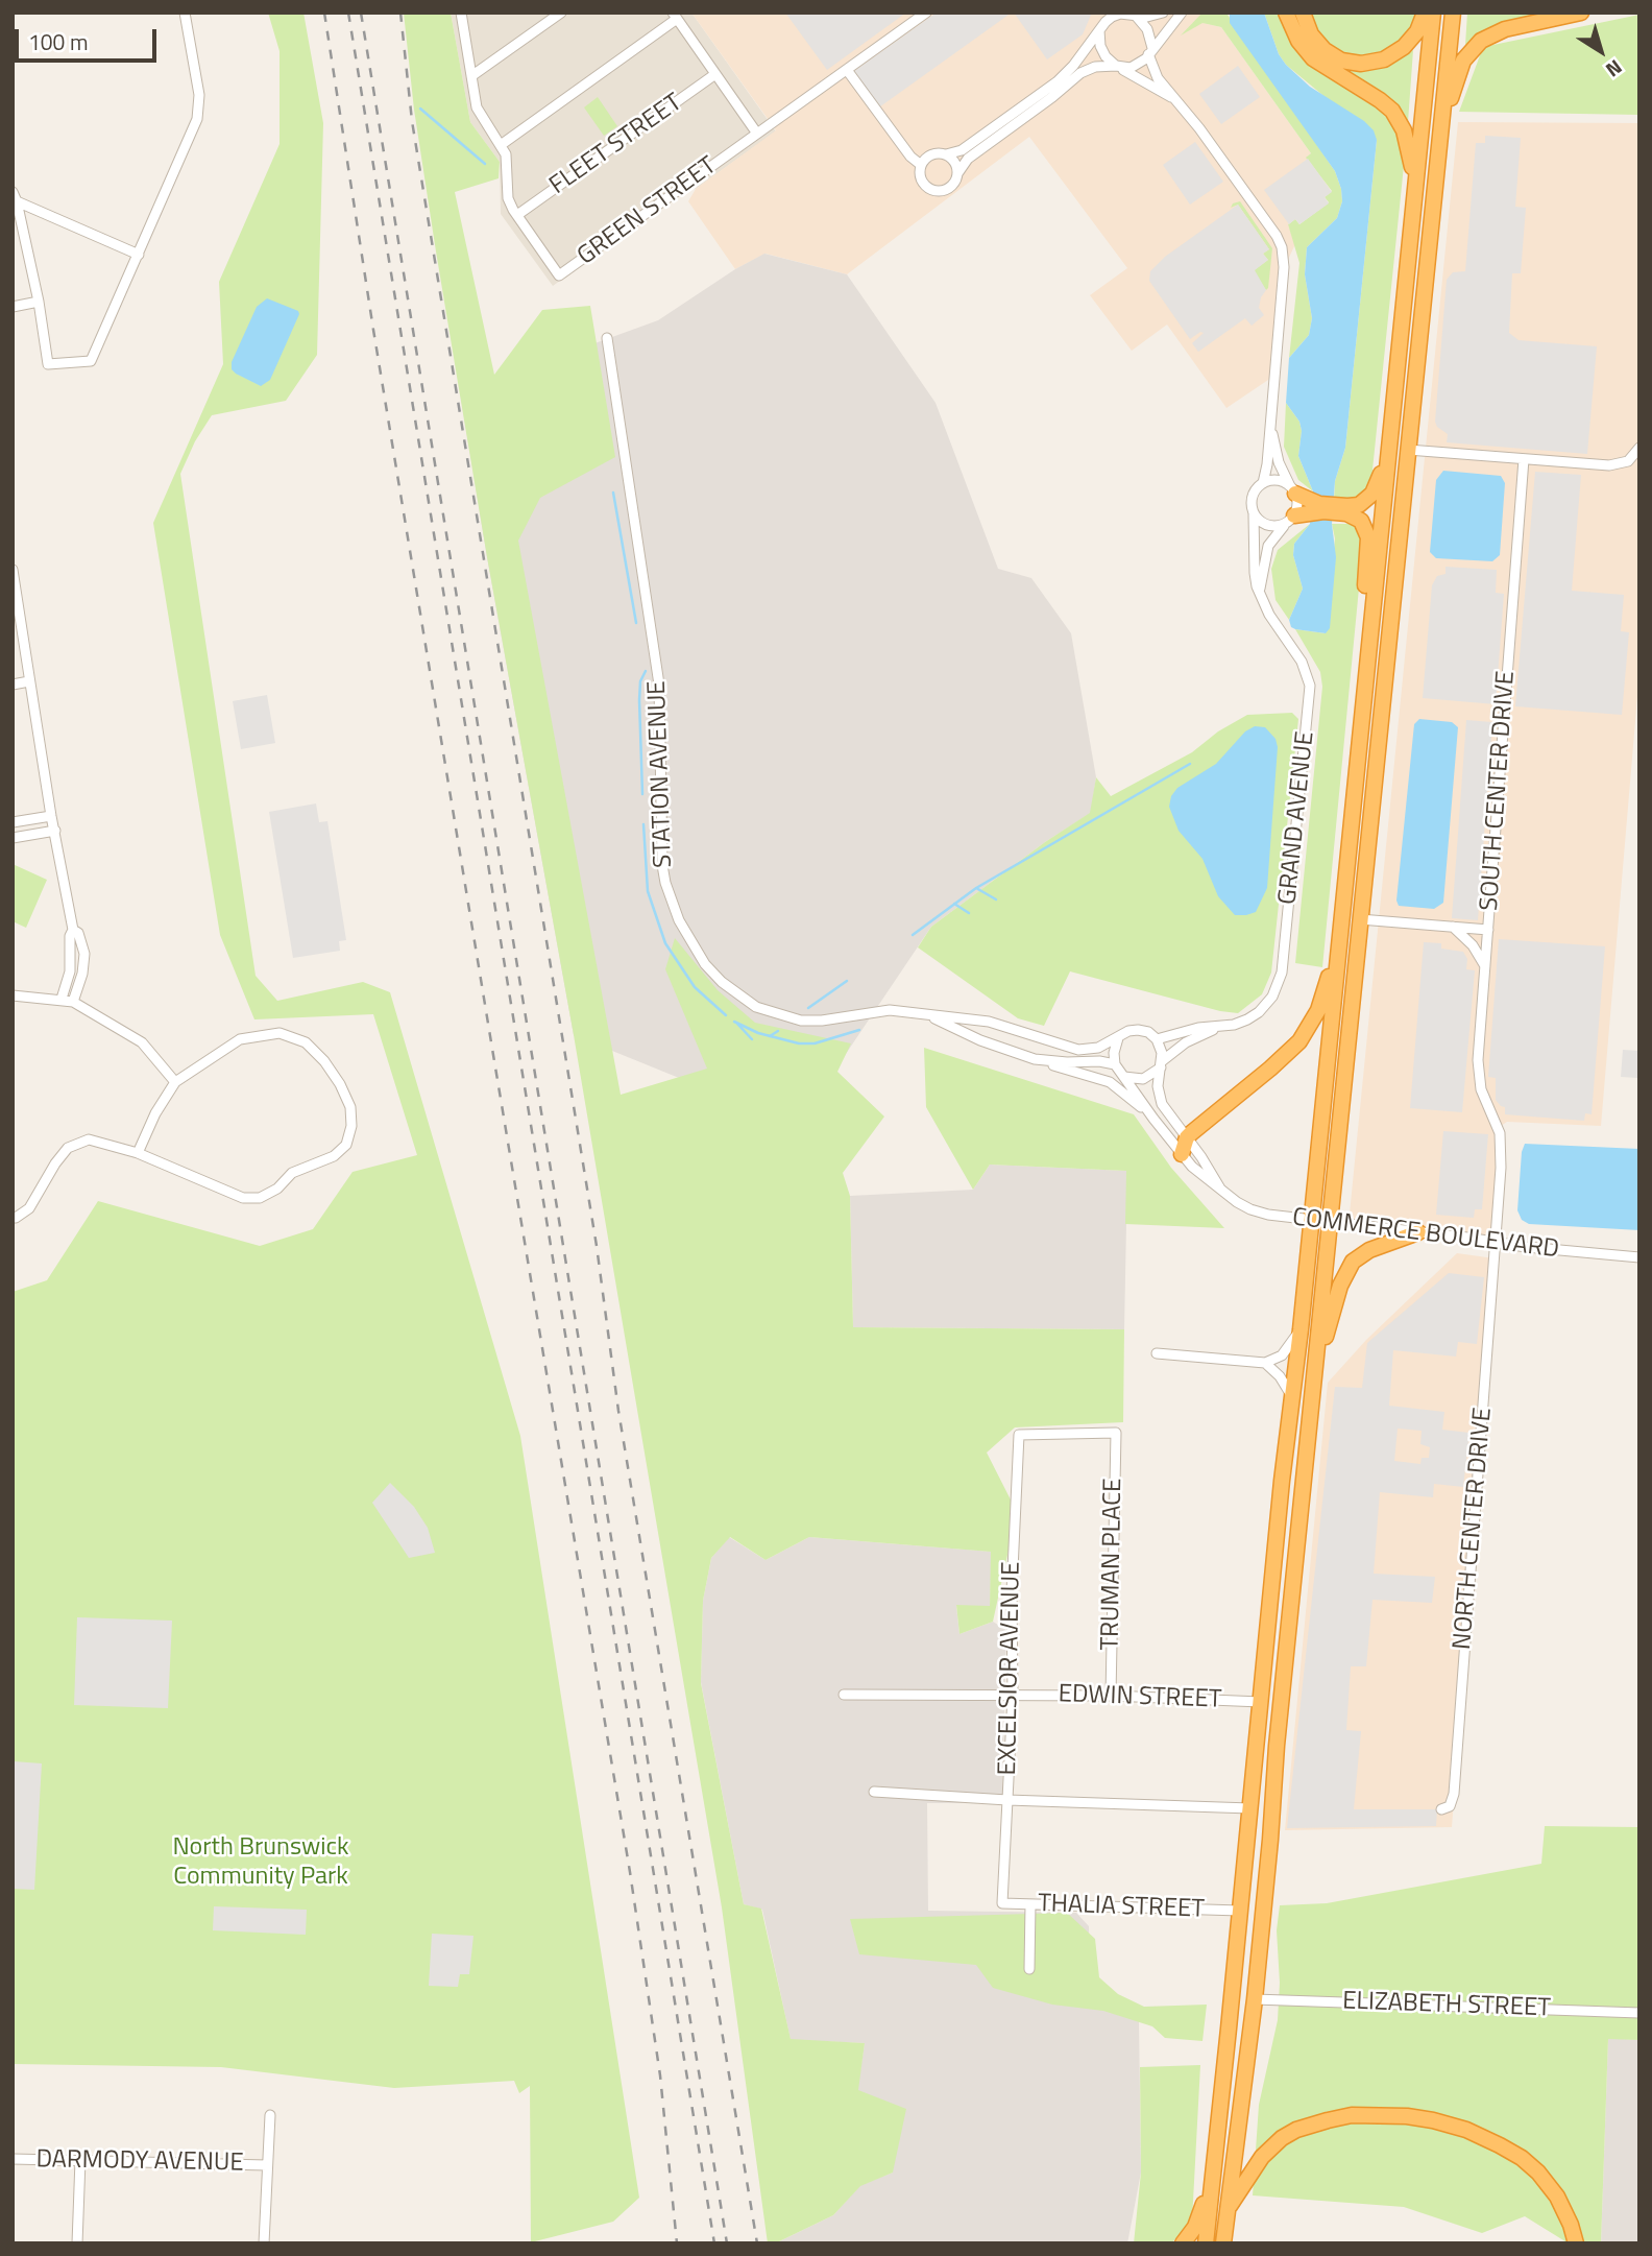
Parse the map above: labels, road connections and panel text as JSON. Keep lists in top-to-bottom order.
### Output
{
  "streets": {
    "street": [
      "FLEET STREET",
      "GREEN STREET",
      "STATION AVENUE",
      "SOUTH CENTER DRIVE",
      "GRAND AVENUE",
      "COMMERCE BOULEVARD",
      "NORTH CENTER DRIVE",
      "TRUMAN PLACE",
      "EXCELSIOR AVENUE",
      "EDWIN STREET",
      "THALIA STREET",
      "ELIZABETH STREET",
      "DARMODY AVENUE"
    ]
  },
  "crossings": [
    ["FLEET STREET", "GREEN STREET"],
    ["STATION AVENUE", "GRAND AVENUE"],
    ["STATION AVENUE", "COMMERCE BOULEVARD"],
    ["SOUTH CENTER DRIVE", "COMMERCE BOULEVARD"],
    ["SOUTH CENTER DRIVE", "NORTH CENTER DRIVE"],
    ["GRAND AVENUE", "COMMERCE BOULEVARD"],
    ["COMMERCE BOULEVARD", "NORTH CENTER DRIVE"],
    ["TRUMAN PLACE", "EXCELSIOR AVENUE"],
    ["TRUMAN PLACE", "EDWIN STREET"],
    ["EXCELSIOR AVENUE", "EDWIN STREET"],
    ["EXCELSIOR AVENUE", "THALIA STREET"]
  ],
  "parks": ["North Brunswick Community Park"],
  "scale_bar": "100 m",
  "north": "bottom right"
}
